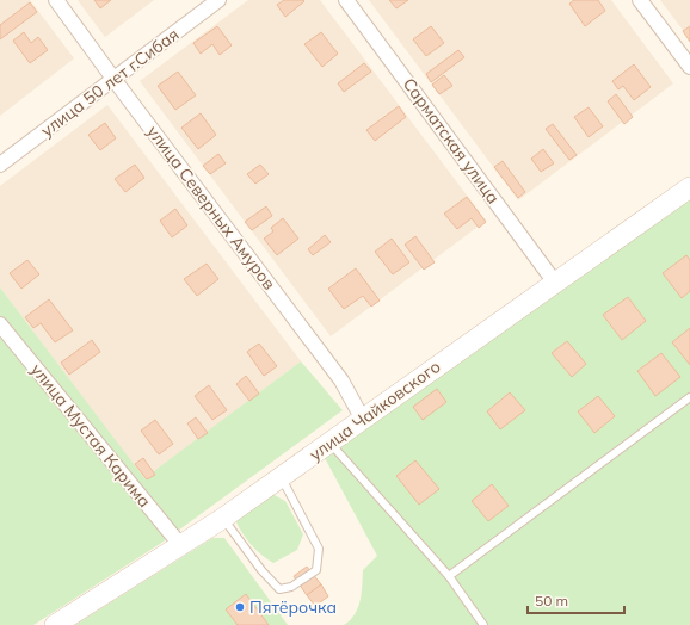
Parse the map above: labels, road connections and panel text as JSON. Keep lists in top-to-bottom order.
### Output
{
  "streets": {
    "street": [
      "улица 50 лет г.Сибая",
      "Сарматская улица",
      "улица Северных Амуров",
      "улица Чайковского",
      "улица Мустая Карима"
    ]
  },
  "crossings": [
    ["улица 50 лет г.Сибая", "улица Северных Амуров"],
    ["Сарматская улица", "улица Чайковского"],
    ["улица Северных Амуров", "улица Чайковского"],
    ["улица Чайковского", "улица Мустая Карима"]
  ],
  "places": ["Пятёрочка"],
  "scale_bar": "50 m"
}
